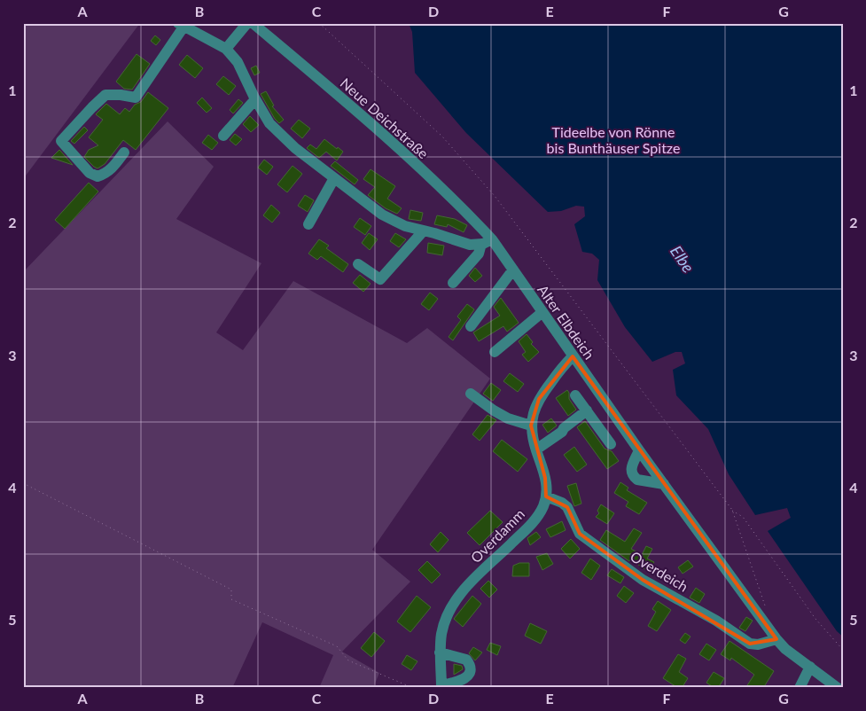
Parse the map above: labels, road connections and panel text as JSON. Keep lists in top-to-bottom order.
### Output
{
  "streets": {
    "street": [
      "Neue Deichstraße",
      "Alter Elbdeich",
      "Overdamm",
      "Overdeich"
    ]
  },
  "crossings": [
    ["Neue Deichstraße", "Alter Elbdeich"],
    ["Alter Elbdeich", "Overdamm"],
    ["Alter Elbdeich", "Overdeich"],
    ["Overdamm", "Overdeich"]
  ],
  "water": ["Elbe"],
  "parks": ["Tideelbe von Rönne bis Bunthäuser Spitze"],
  "grid": {
    "columns": [
      "A",
      "B",
      "C",
      "D",
      "E",
      "F",
      "G"
    ],
    "rows": [
      "1",
      "2",
      "3",
      "4",
      "5"
    ]
  }
}
